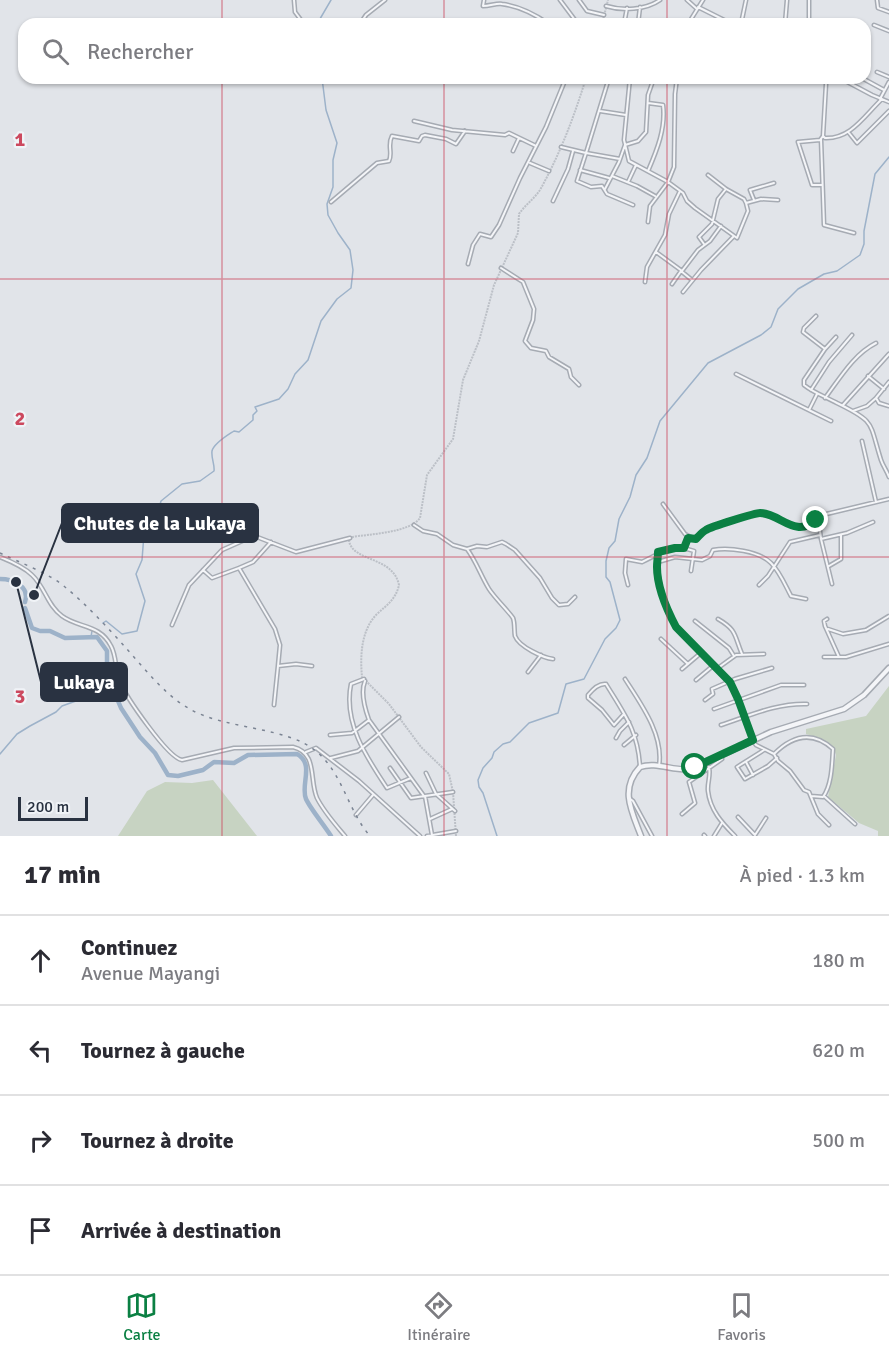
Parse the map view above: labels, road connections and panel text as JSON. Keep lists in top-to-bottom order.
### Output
{
  "places": ["Lukaya", "Chutes de la Lukaya"],
  "scale_bar": "200 m",
  "page": {
    "search": "Rechercher",
    "scale": "200 m",
    "heading": ["17 min", "À pied · 1.3 km"],
    "list": [
      ["Continuez", "Avenue Mayangi", "180 m"],
      ["Tournez à gauche", "620 m"],
      ["Tournez à droite", "500 m"],
      "Arrivée à destination"
    ],
    "nav": ["Carte", "Itinéraire", "Favoris"]
  },
  "grid": {
    "rows": ["1", "2", "3"]
  }
}
